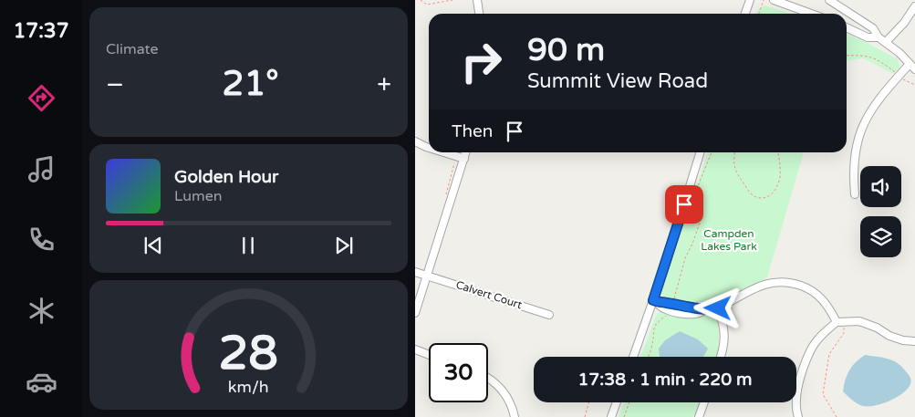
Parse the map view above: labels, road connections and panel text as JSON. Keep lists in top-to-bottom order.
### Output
{
  "streets": {
    "street": ["Calvert Court"]
  },
  "parks": ["Campden Lakes Park"],
  "page": {
    "tabs": "17:37",
    "tile": "Climate",
    "turn": ["90 m", "Summit View Road"],
    "heat": ["−", "21°", "+"],
    "then": "Then",
    "song": ["Golden Hour", "Lumen"],
    "limit": "30",
    "trip": "17:38 · 1 min · 220 m",
    "gauge": ["28", "km/h"]
  }
}
